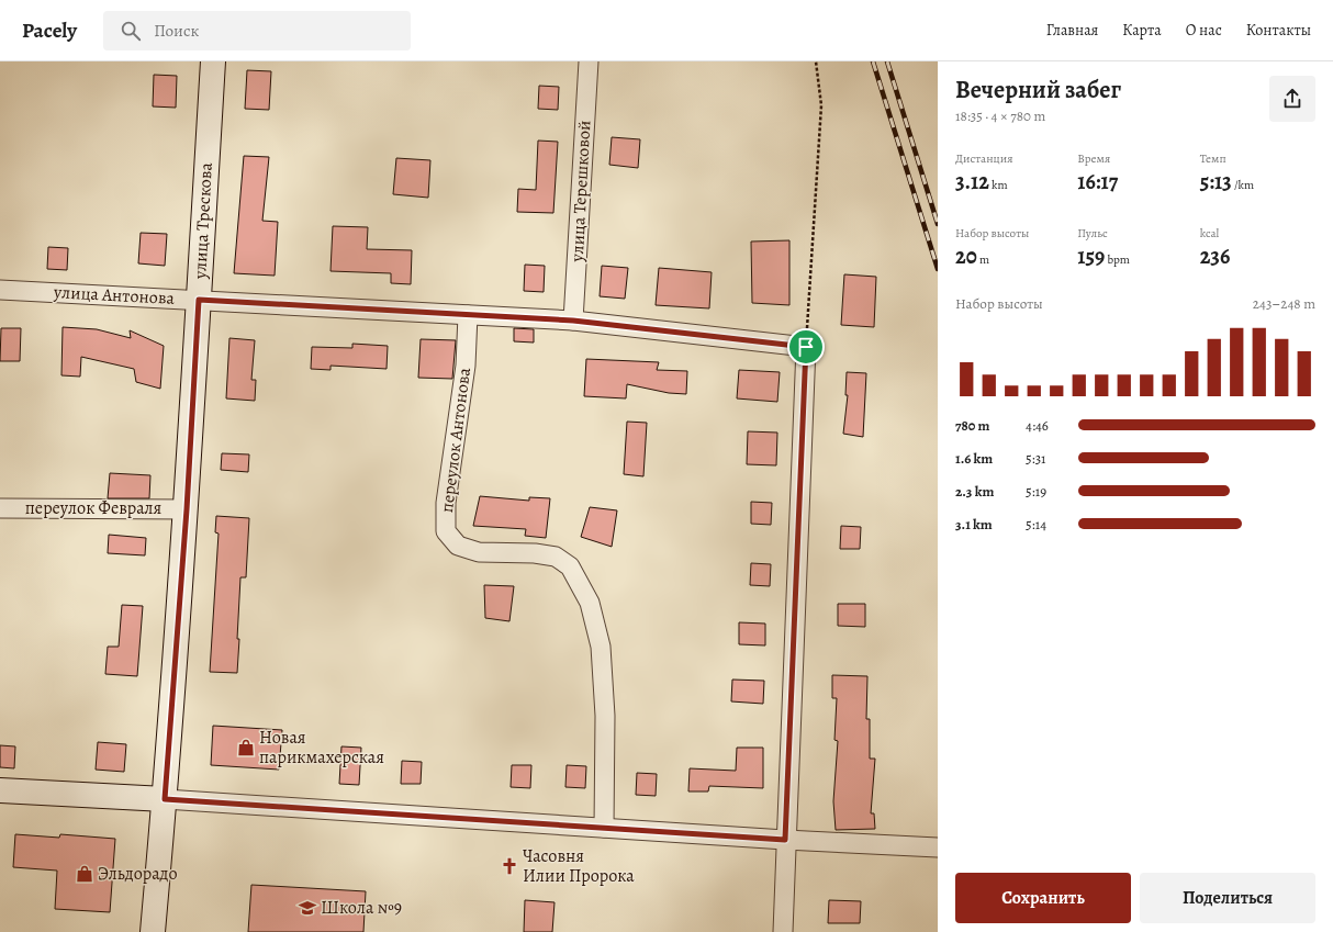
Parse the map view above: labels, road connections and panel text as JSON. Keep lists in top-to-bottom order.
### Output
{
  "streets": {
    "main road": ["улица Трескова"],
    "street": [
      "улица Терешковой",
      "улица Антонова",
      "переулок Антонова",
      "переулок Февраля"
    ]
  },
  "crossings": [
    ["улица Терешковой", "улица Антонова"],
    ["улица Трескова", "улица Антонова"],
    ["улица Трескова", "переулок Февраля"],
    ["улица Антонова", "переулок Антонова"]
  ],
  "places": {
    "shop": ["Новая парикмахерская", "Эльдорадо"],
    "church": ["Часовня Илии Пророка"],
    "school or university": ["Школа №9"]
  },
  "page": {
    "header": "Pacely",
    "search": "Поиск",
    "nav": [
      "Главная",
      "Карта",
      "О нас",
      "Контакты"
    ],
    "heading": ["Вечерний забег", "18:35 · 4 × 780 m"],
    "stats": [
      ["Дистанция", "3.12 km"],
      ["Время", "16:17"],
      ["Темп", "5:13 /km"],
      ["Набор высоты", "20 m"],
      ["Пульс", "159 bpm"],
      ["kcal", "236"]
    ],
    "chart": ["Набор высоты", "243–248 m"],
    "list": [
      {
        "name": "780 m",
        "note": "4:46"
      },
      {
        "name": "1.6 km",
        "note": "5:31"
      },
      {
        "name": "2.3 km",
        "note": "5:19"
      },
      {
        "name": "3.1 km",
        "note": "5:14"
      }
    ],
    "buttons": ["Сохранить", "Поделиться"]
  }
}
